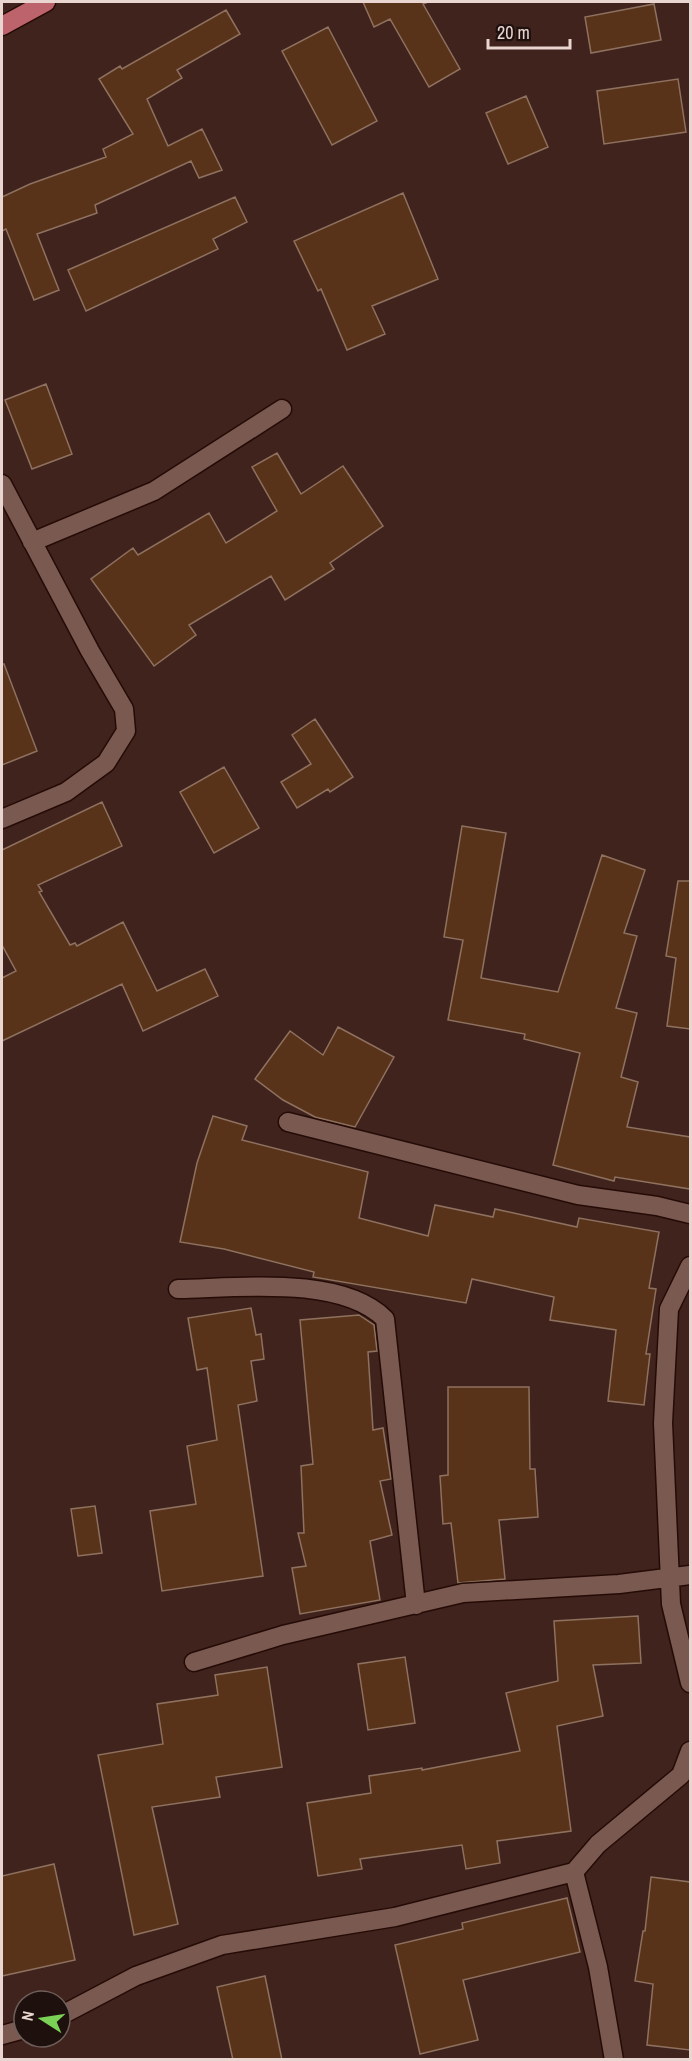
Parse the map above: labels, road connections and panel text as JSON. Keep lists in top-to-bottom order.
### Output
{
  "scale_bar": "20 m",
  "north": "left"
}
